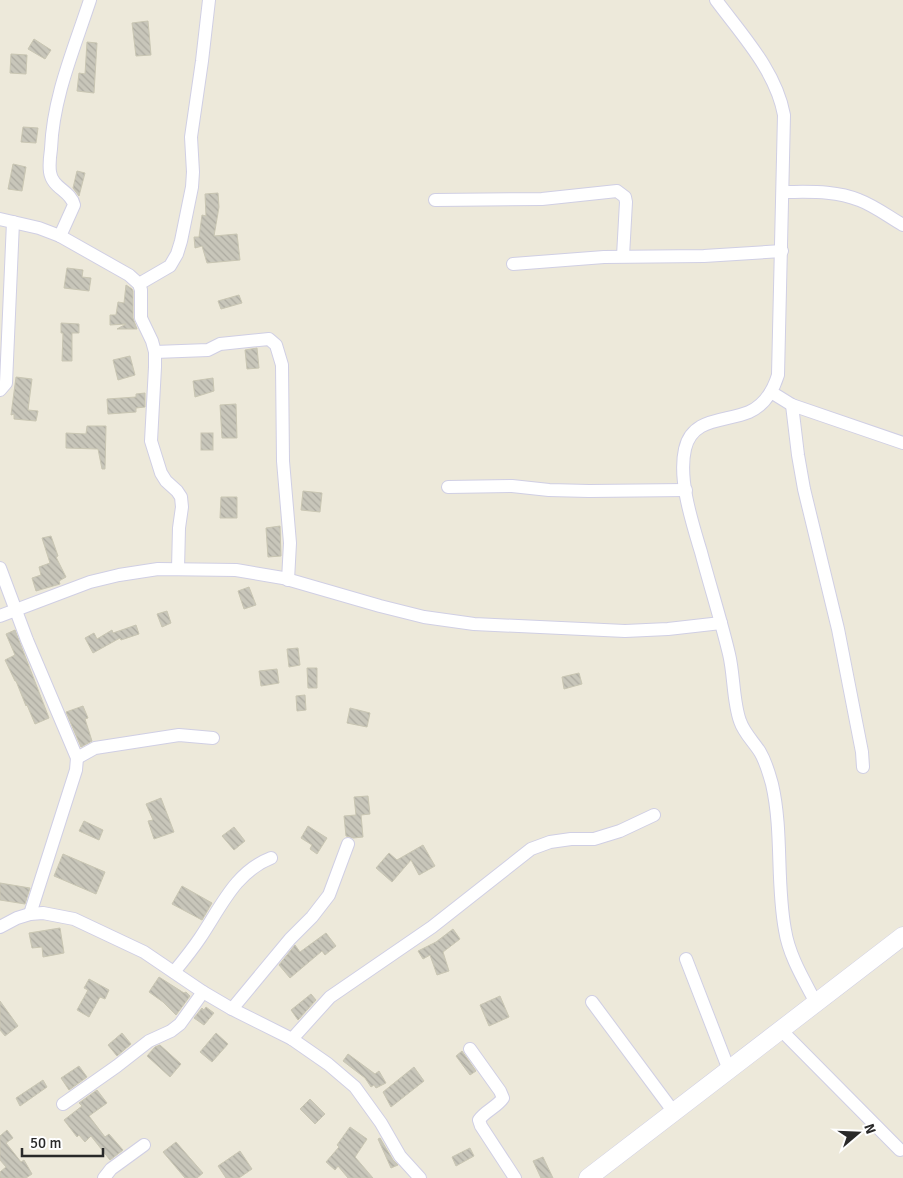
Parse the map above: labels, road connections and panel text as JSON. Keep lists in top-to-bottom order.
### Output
{
  "scale_bar": "50 m",
  "north": "right"
}
